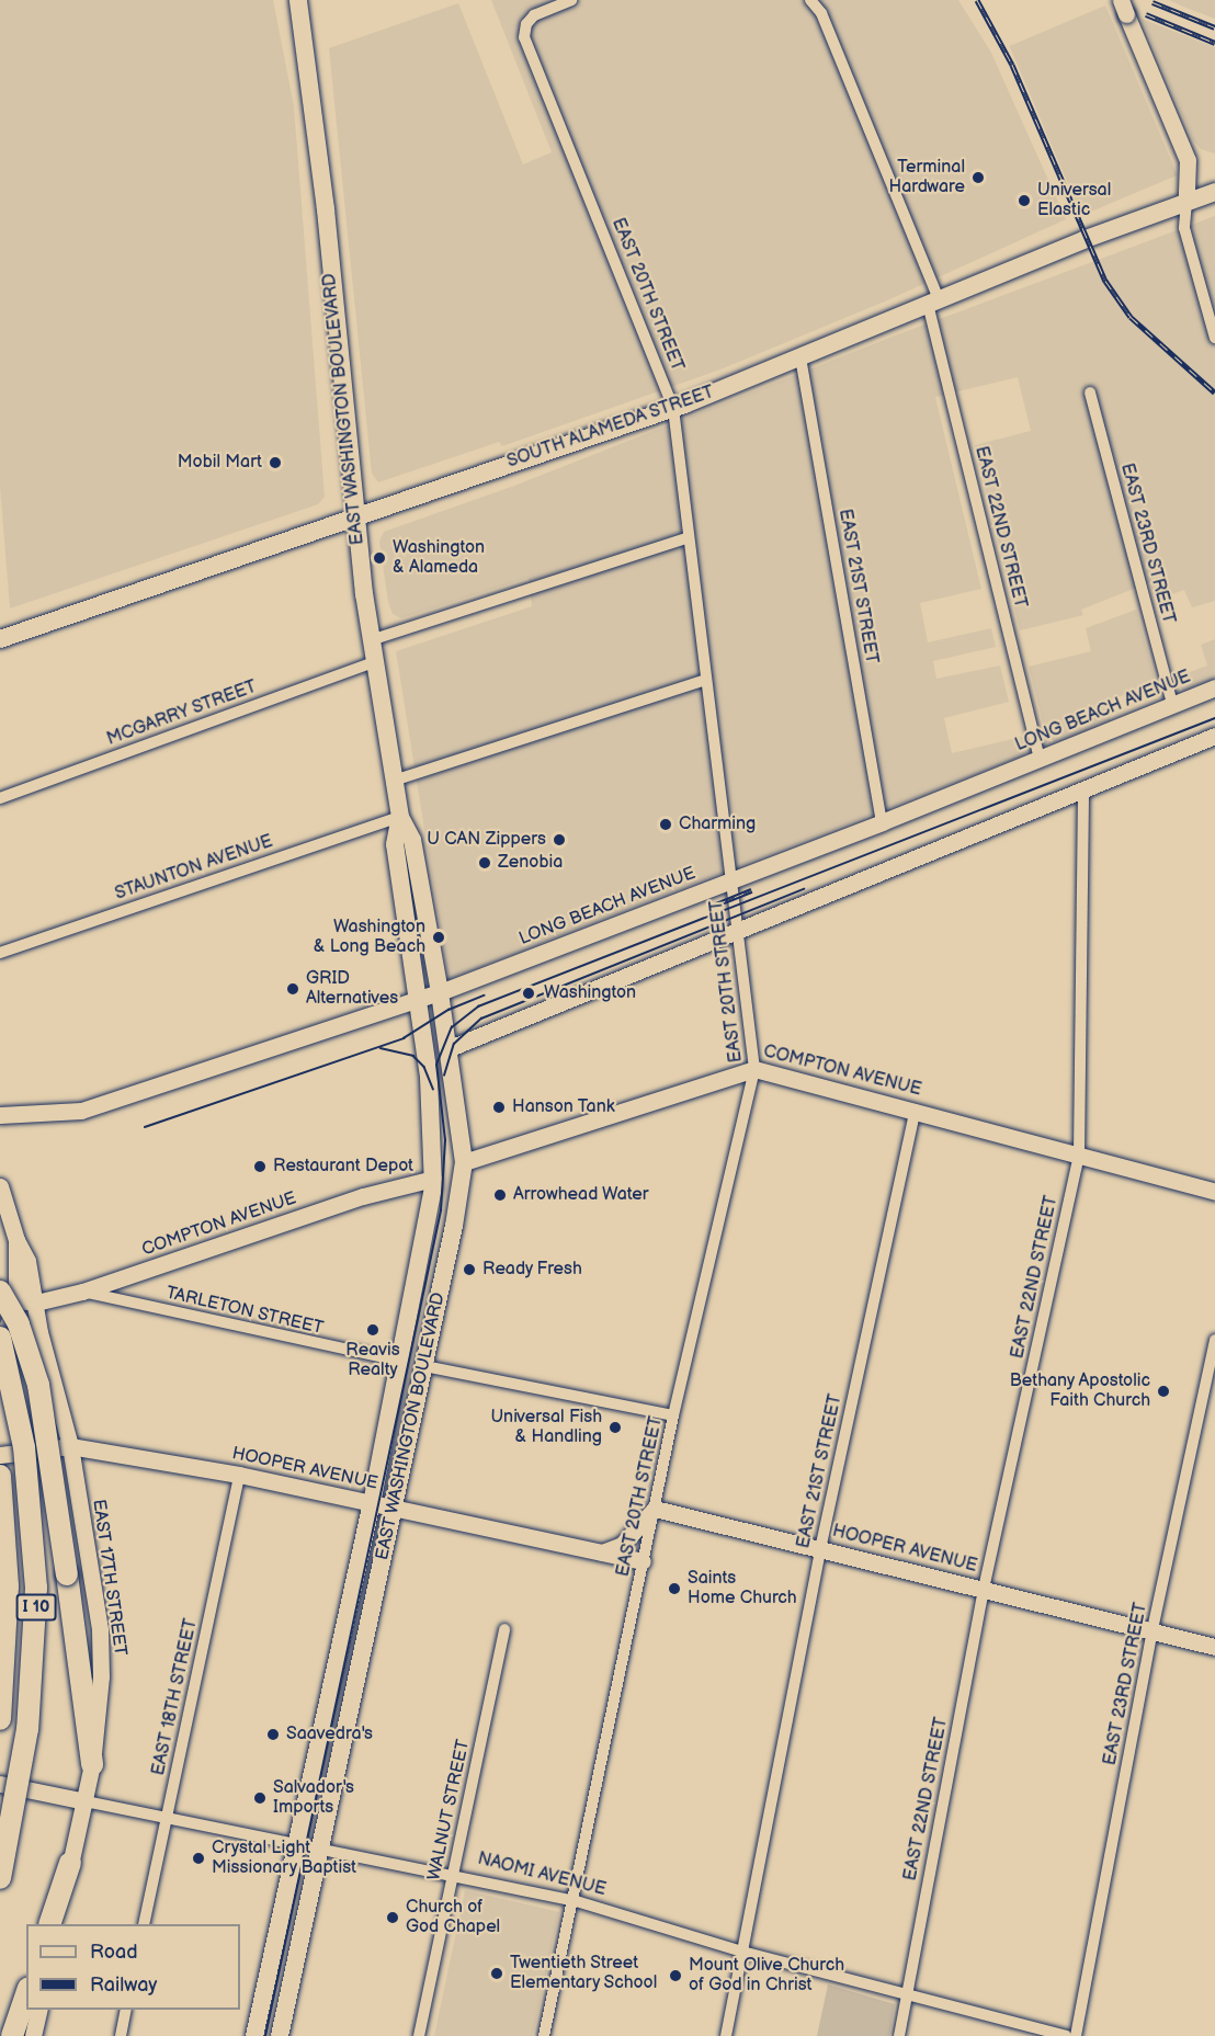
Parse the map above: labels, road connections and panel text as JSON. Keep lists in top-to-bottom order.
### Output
{
  "streets": {
    "highway": ["I 10"],
    "main road": ["EAST WASHINGTON BOULEVARD", "SOUTH ALAMEDA STREET"],
    "street": [
      "EAST 20TH STREET",
      "EAST 22ND STREET",
      "EAST 23RD STREET",
      "EAST 21ST STREET",
      "LONG BEACH AVENUE",
      "MCGARRY STREET",
      "STAUNTON AVENUE",
      "COMPTON AVENUE",
      "TARLETON STREET",
      "HOOPER AVENUE",
      "EAST 17TH STREET",
      "EAST 18TH STREET",
      "WALNUT STREET",
      "NAOMI AVENUE"
    ]
  },
  "crossings": [
    ["EAST 20TH STREET", "SOUTH ALAMEDA STREET"],
    ["EAST 20TH STREET", "LONG BEACH AVENUE"],
    ["EAST 20TH STREET", "COMPTON AVENUE"],
    ["EAST 20TH STREET", "HOOPER AVENUE"],
    ["EAST 20TH STREET", "NAOMI AVENUE"],
    ["EAST WASHINGTON BOULEVARD", "SOUTH ALAMEDA STREET"],
    ["EAST WASHINGTON BOULEVARD", "LONG BEACH AVENUE"],
    ["EAST WASHINGTON BOULEVARD", "MCGARRY STREET"],
    ["EAST WASHINGTON BOULEVARD", "STAUNTON AVENUE"],
    ["EAST WASHINGTON BOULEVARD", "COMPTON AVENUE"],
    ["EAST WASHINGTON BOULEVARD", "TARLETON STREET"],
    ["EAST WASHINGTON BOULEVARD", "HOOPER AVENUE"],
    ["EAST WASHINGTON BOULEVARD", "NAOMI AVENUE"],
    ["SOUTH ALAMEDA STREET", "EAST 22ND STREET"],
    ["SOUTH ALAMEDA STREET", "EAST 21ST STREET"],
    ["EAST 22ND STREET", "LONG BEACH AVENUE"],
    ["EAST 22ND STREET", "COMPTON AVENUE"],
    ["EAST 22ND STREET", "HOOPER AVENUE"],
    ["EAST 22ND STREET", "NAOMI AVENUE"],
    ["EAST 23RD STREET", "LONG BEACH AVENUE"],
    ["EAST 23RD STREET", "HOOPER AVENUE"],
    ["EAST 21ST STREET", "LONG BEACH AVENUE"],
    ["EAST 21ST STREET", "COMPTON AVENUE"],
    ["EAST 21ST STREET", "HOOPER AVENUE"],
    ["EAST 21ST STREET", "NAOMI AVENUE"],
    ["COMPTON AVENUE", "TARLETON STREET"],
    ["COMPTON AVENUE", "EAST 17TH STREET"],
    ["HOOPER AVENUE", "EAST 17TH STREET"],
    ["HOOPER AVENUE", "EAST 18TH STREET"],
    ["EAST 17TH STREET", "NAOMI AVENUE"],
    ["EAST 18TH STREET", "NAOMI AVENUE"],
    ["WALNUT STREET", "NAOMI AVENUE"]
  ],
  "places": [
    "Terminal Hardware",
    "Universal Elastic",
    "Mobil Mart",
    "Washington & Alameda",
    "Charming",
    "U CAN Zippers",
    "Zenobia",
    "Washington & Long Beach",
    "GRID Alternatives",
    "Washington",
    "Hanson Tank",
    "Restaurant Depot",
    "Arrowhead Water",
    "Ready Fresh",
    "Reavis Realty",
    "Bethany Apostolic Faith Church",
    "Universal Fish & Handling",
    "Saints Home Church",
    "Saavedra's",
    "Salvador's Imports",
    "Crystal Light Missionary Baptist",
    "Church of God Chapel",
    "Twentieth Street Elementary School",
    "Mount Olive Church of God in Christ"
  ],
  "legend": ["Road", "Railway"]
}
